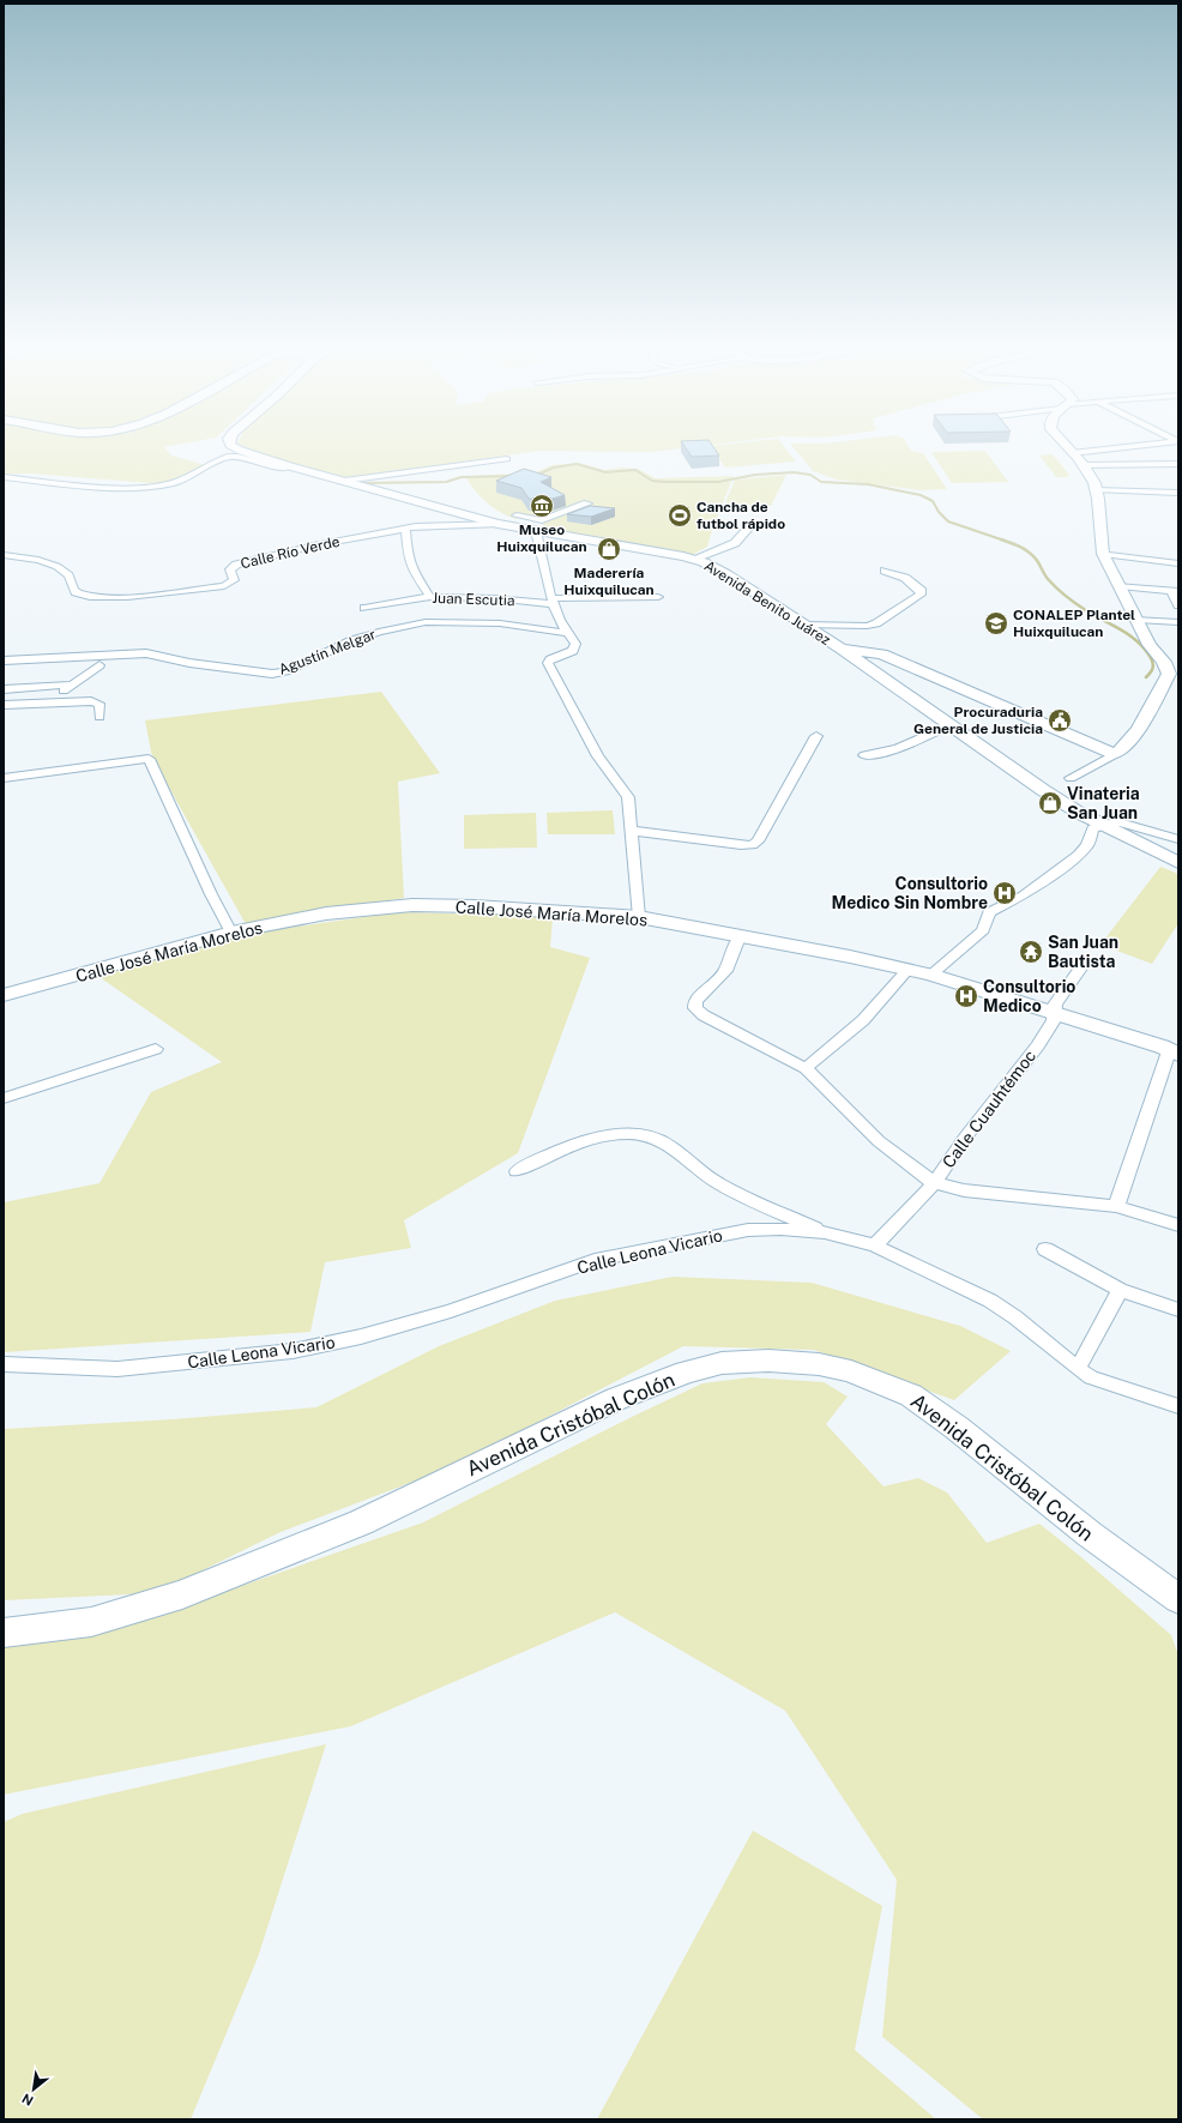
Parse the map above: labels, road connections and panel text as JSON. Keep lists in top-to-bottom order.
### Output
{
  "streets": {
    "main road": ["Avenida Benito Juárez", "Calle José María Morelos", "Avenida Cristóbal Colón"],
    "street": [
      "Calle Río Verde",
      "Juan Escutia",
      "Agustín Melgar",
      "Calle Cuauhtémoc",
      "Calle Leona Vicario"
    ]
  },
  "crossings": [
    ["Calle Río Verde", "Avenida Benito Juárez"],
    ["Calle José María Morelos", "Calle Cuauhtémoc"],
    ["Calle Cuauhtémoc", "Calle Leona Vicario"]
  ],
  "places": {
    "museum": ["Museo Huixquilucan"],
    "sports": ["Cancha de futbol rápido"],
    "shop": ["Maderería Huixquilucan", "Vinateria San Juan"],
    "school or university": ["CONALEP Plantel Huixquilucan"],
    "public building": ["Procuraduria General de Justicia"],
    "hospital": ["Consultorio Medico Sin Nombre", "Consultorio Medico"],
    "temple": ["San Juan Bautista"]
  },
  "north": "bottom left"
}
